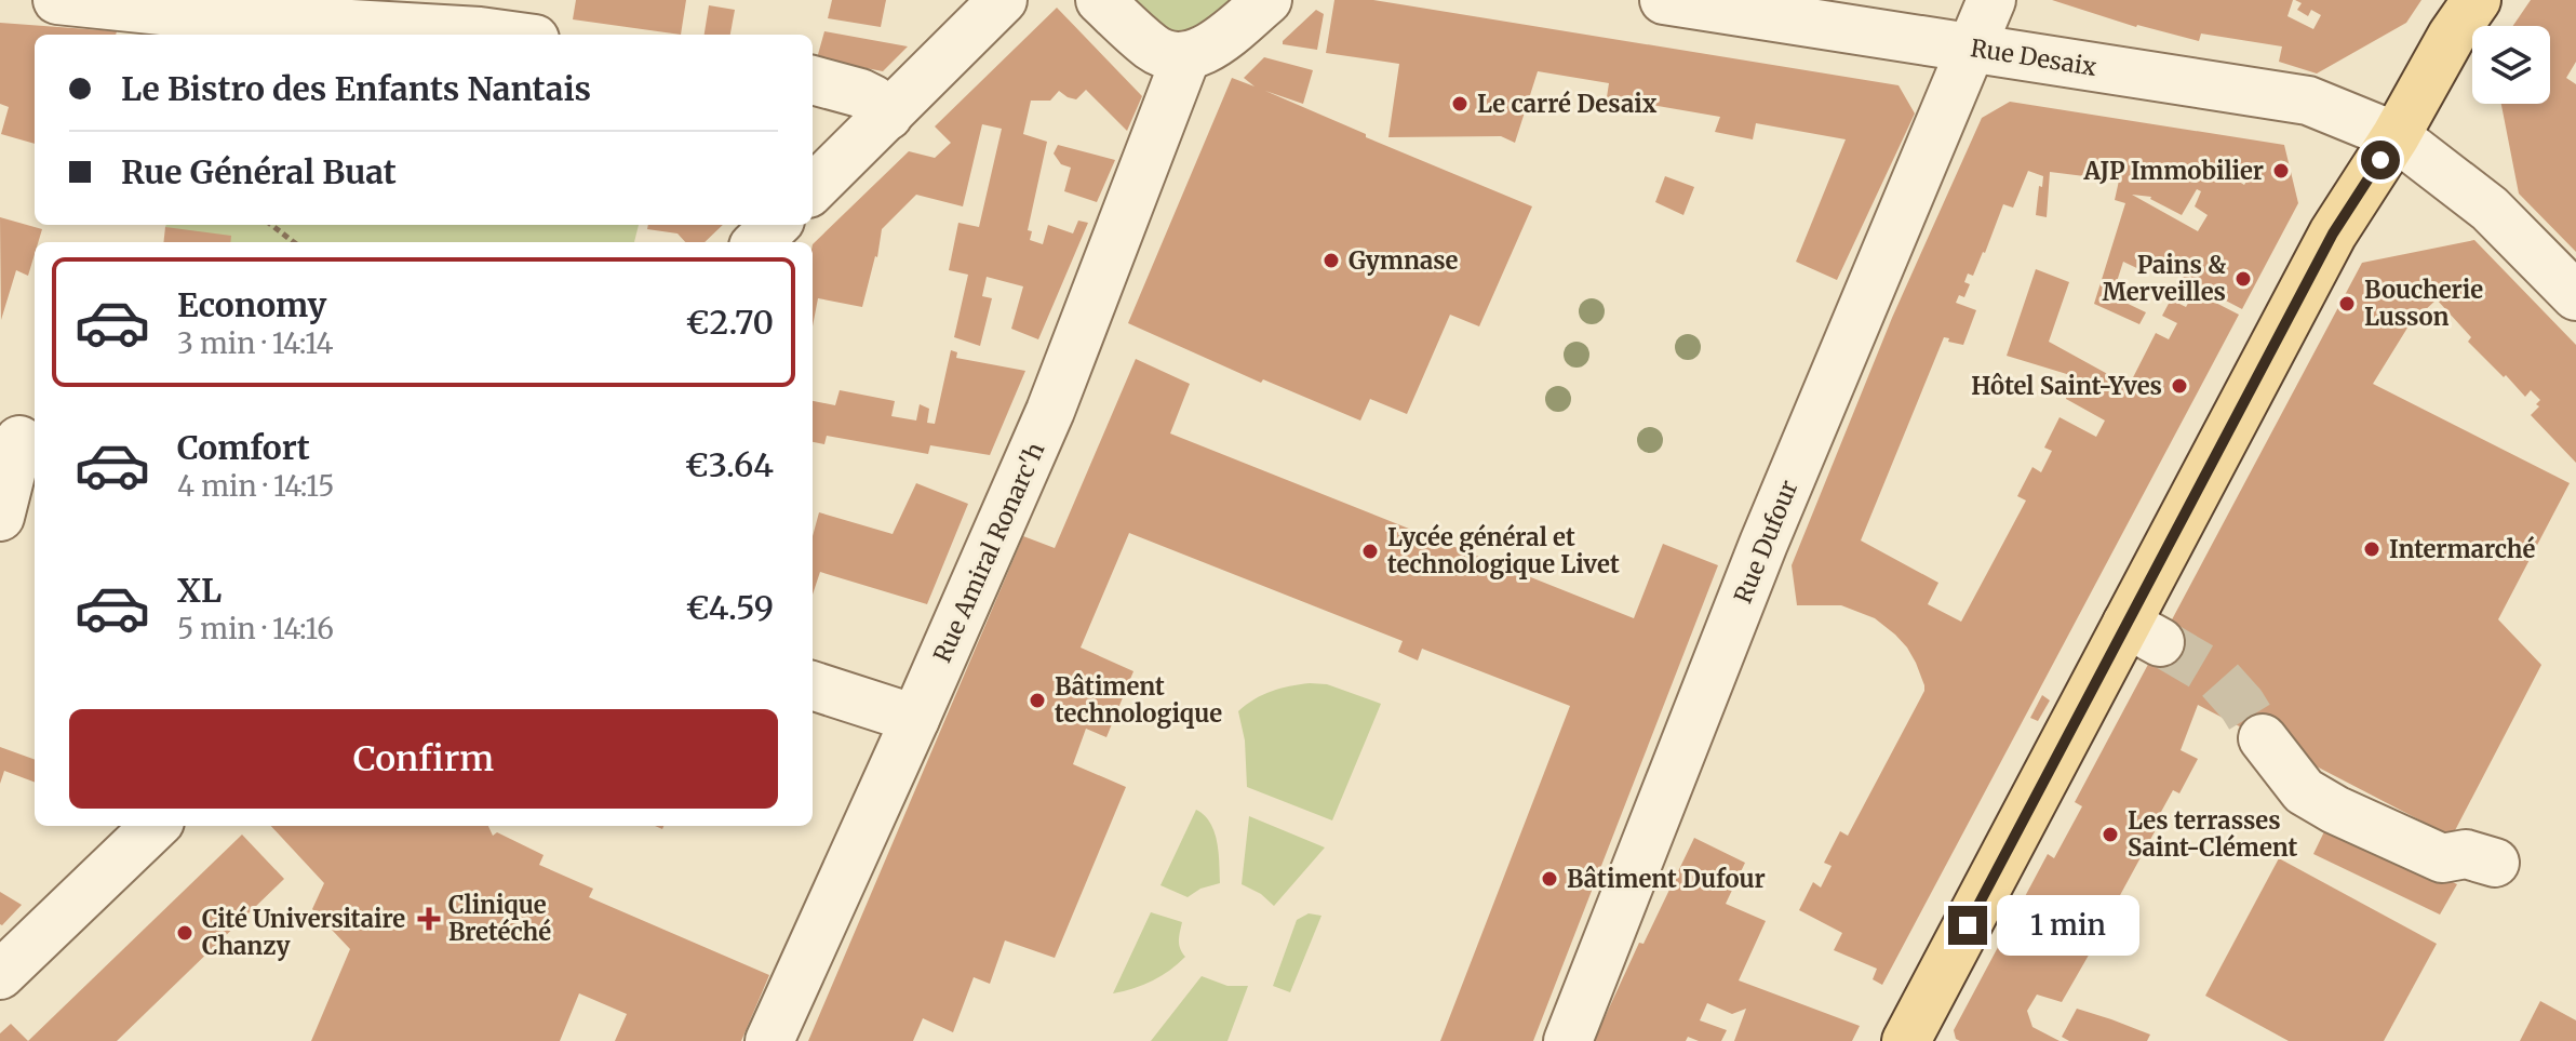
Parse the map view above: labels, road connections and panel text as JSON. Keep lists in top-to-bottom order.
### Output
{
  "streets": {
    "street": ["Rue Desaix", "Rue Dufour", "Rue Amiral Ronarc'h"]
  },
  "crossings": [
    ["Rue Desaix", "Rue Dufour"]
  ],
  "places": {
    "other": [
      "Le carré Desaix",
      "AJP Immobilier",
      "Gymnase",
      "Pains & Merveilles",
      "Boucherie Lusson",
      "Hôtel Saint-Yves",
      "Intermarché",
      "Lycée général et technologique Livet",
      "Bâtiment technologique",
      "Les terrasses Saint-Clément",
      "Bâtiment Dufour",
      "Cité Universitaire Chanzy"
    ],
    "health": ["Clinique Bretéché"]
  },
  "page": {
    "banner": ["Le Bistro des Enfants Nantais", "Rue Général Buat"],
    "list": [
      {
        "name": "Economy",
        "note": "3 min · 14:14",
        "value": "€2.70"
      },
      {
        "name": "Comfort",
        "note": "4 min · 14:15",
        "value": "€3.64"
      },
      {
        "name": "XL",
        "note": "5 min · 14:16",
        "value": "€4.59"
      }
    ],
    "buttons": "Confirm",
    "bubble": "1 min"
  }
}
